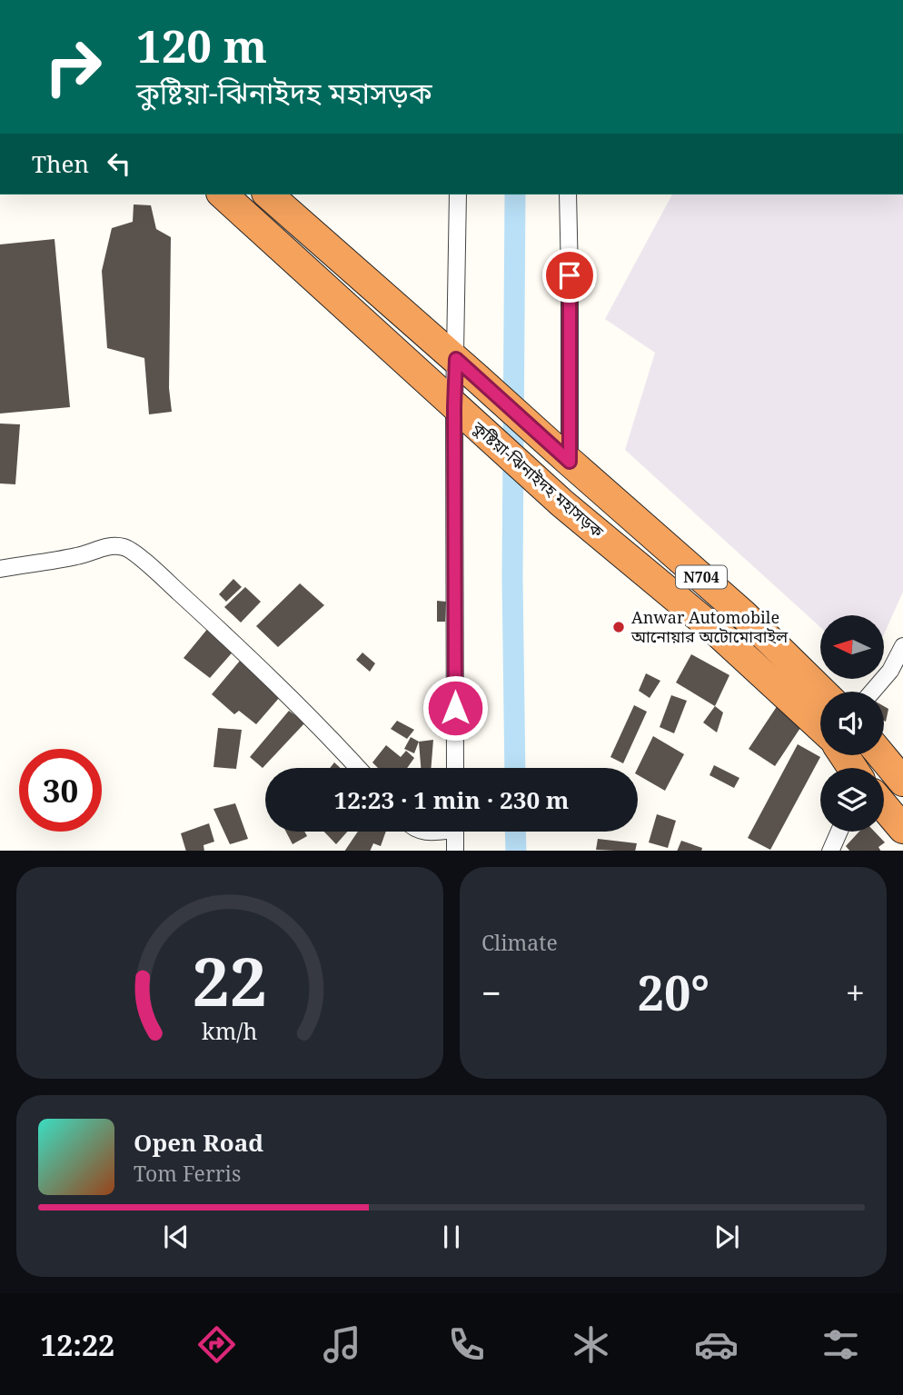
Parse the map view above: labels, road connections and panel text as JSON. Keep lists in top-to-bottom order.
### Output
{
  "streets": {
    "highway": ["কুষ্টিয়া-ঝিনাইদহ মহাসড়ক", "N704"]
  },
  "places": ["Anwar Automobile আনোয়ার অটোমোবাইল"],
  "north": "left",
  "page": {
    "turn": ["120 m", "কুষ্টিয়া-ঝিনাইদহ মহাসড়ক"],
    "then": "Then",
    "limit": "30",
    "trip": "12:23 · 1 min · 230 m",
    "tile": "Climate",
    "heat": ["−", "20°", "+"],
    "song": ["Open Road", "Tom Ferris"],
    "tabs": "12:22",
    "gauge": ["22", "km/h"]
  }
}
